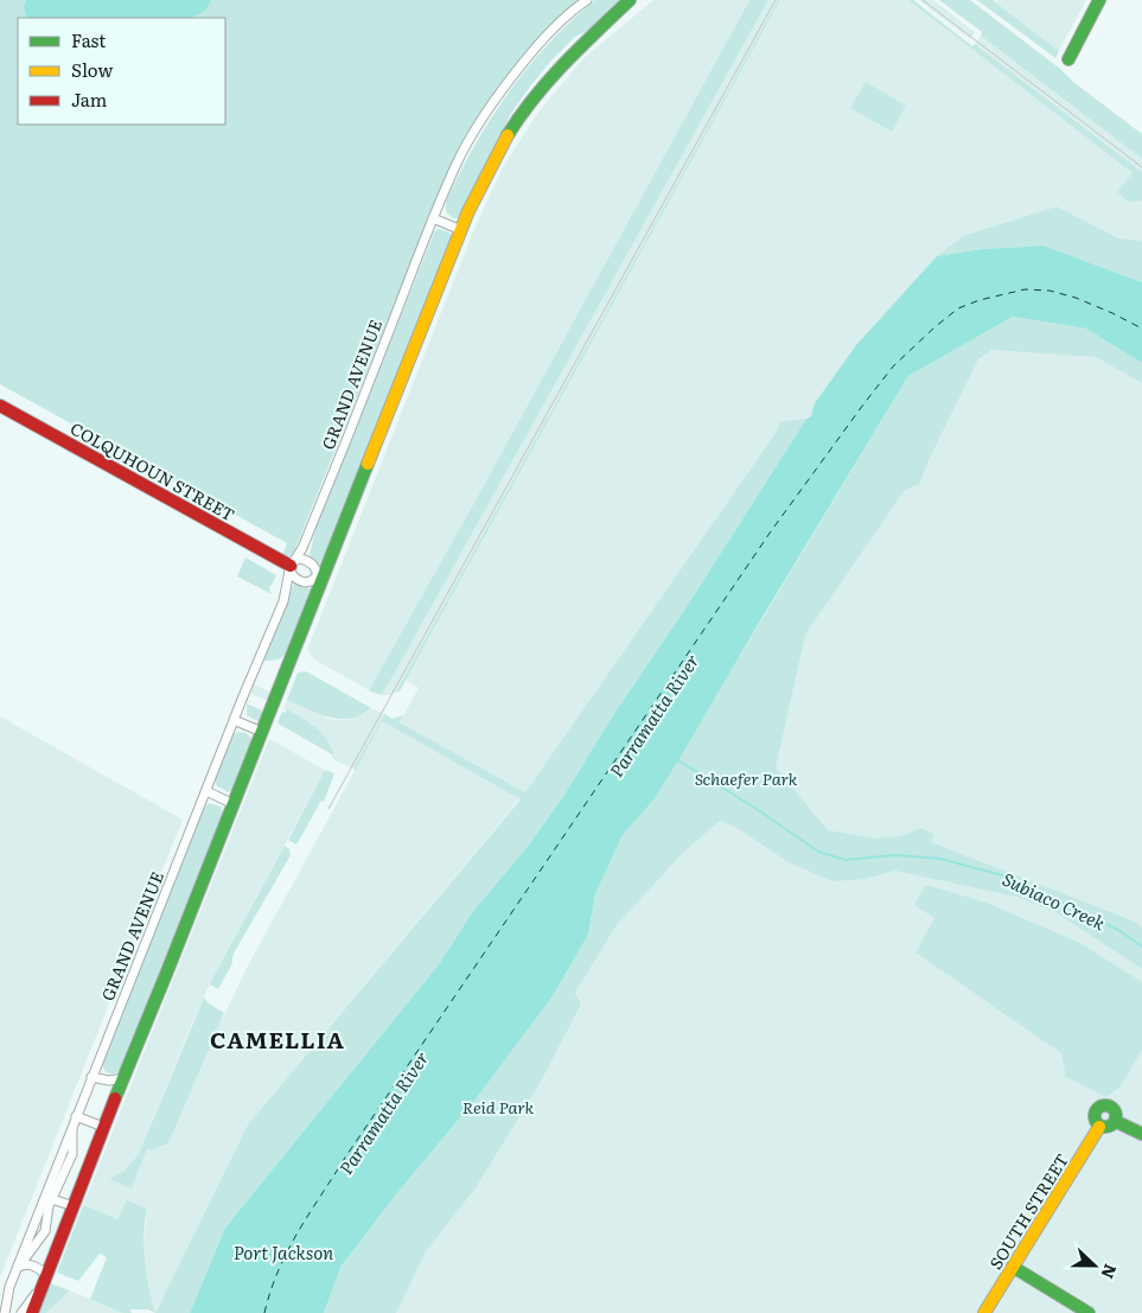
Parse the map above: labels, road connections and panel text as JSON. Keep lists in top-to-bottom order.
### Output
{
  "streets": {
    "street": ["GRAND AVENUE", "COLQUHOUN STREET", "SOUTH STREET"]
  },
  "crossings": [
    ["GRAND AVENUE", "COLQUHOUN STREET"]
  ],
  "districts": ["CAMELLIA"],
  "water": ["Parramatta River", "Subiaco Creek", "Port Jackson"],
  "parks": ["Schaefer Park", "Reid Park"],
  "legend": ["Fast", "Slow", "Jam"],
  "north": "right"
}
